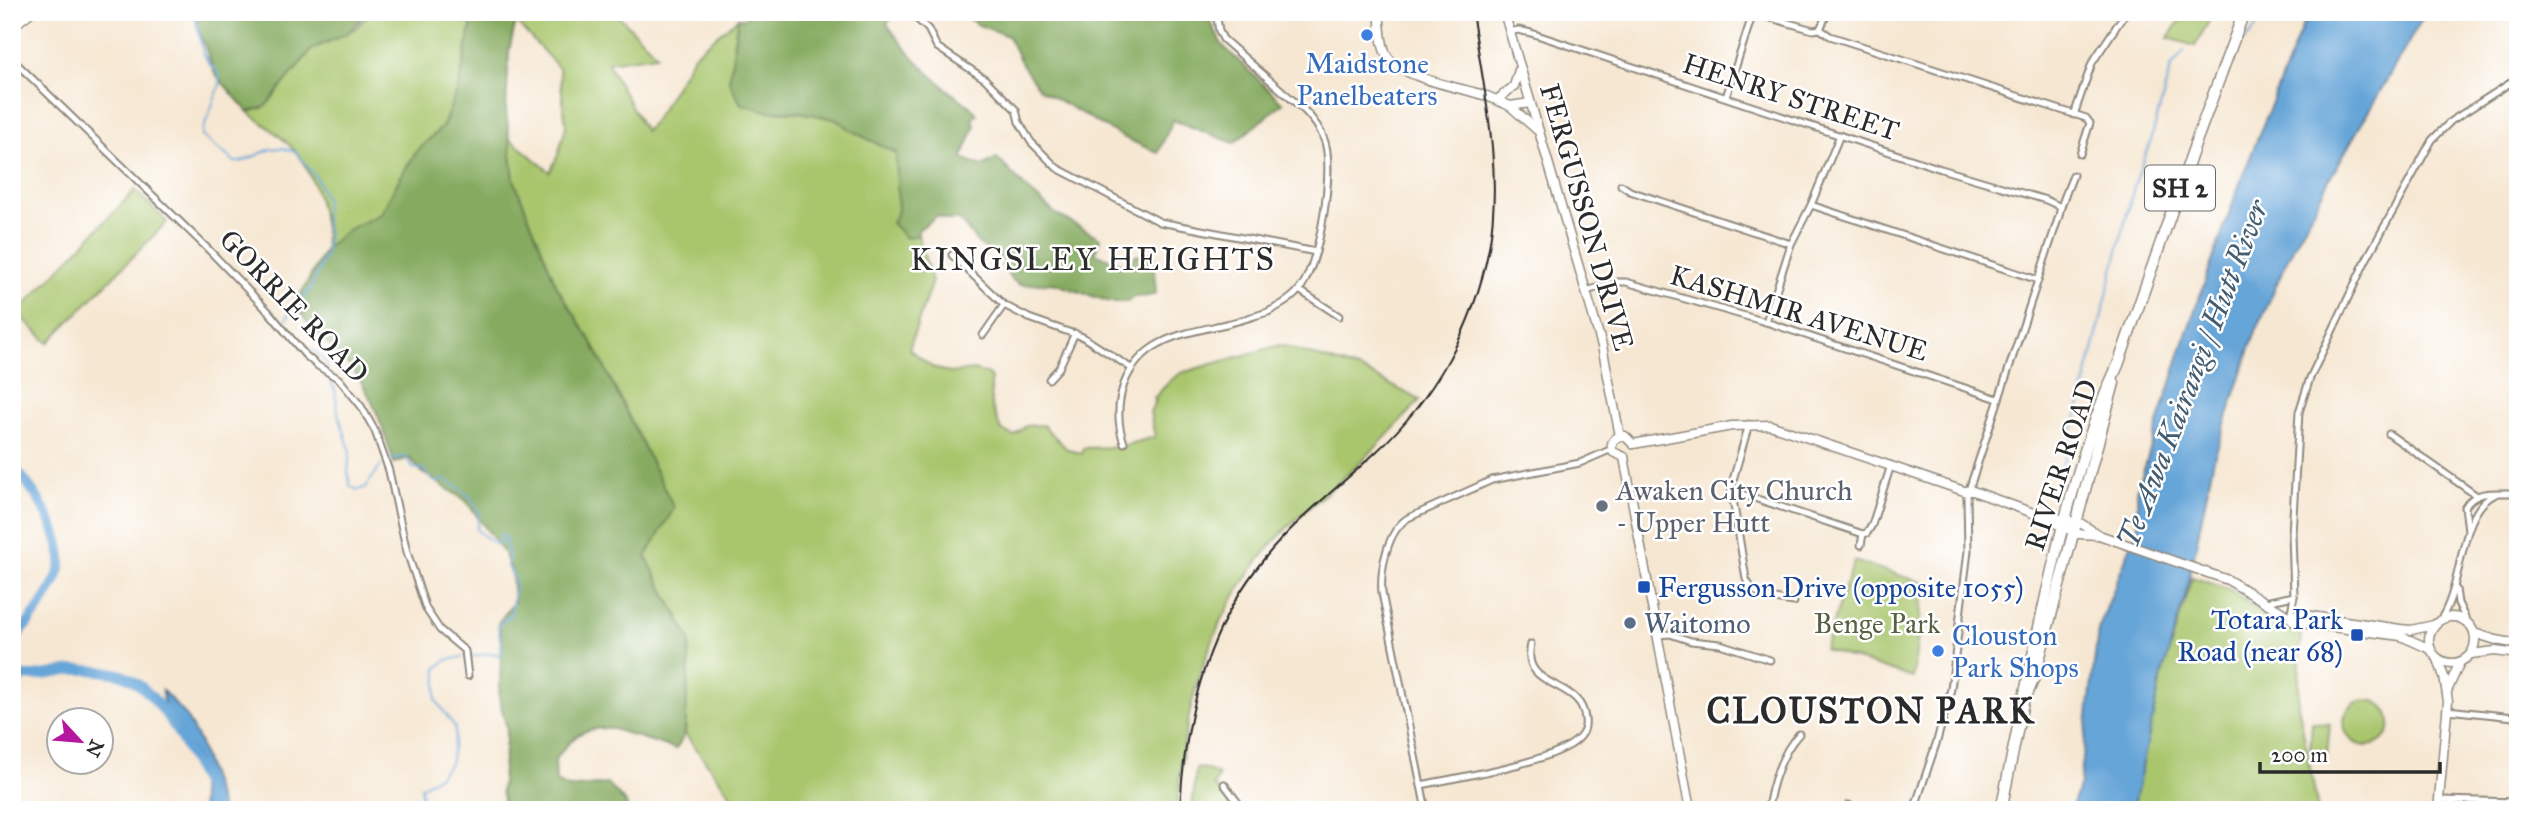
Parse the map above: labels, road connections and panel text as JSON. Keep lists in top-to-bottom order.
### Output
{
  "streets": {
    "highway": ["SH 2", "RIVER ROAD"],
    "street": [
      "HENRY STREET",
      "FERGUSSON DRIVE",
      "GORRIE ROAD",
      "KASHMIR AVENUE"
    ]
  },
  "crossings": [
    ["HENRY STREET", "FERGUSSON DRIVE"],
    ["FERGUSSON DRIVE", "KASHMIR AVENUE"]
  ],
  "districts": ["KINGSLEY HEIGHTS", "CLOUSTON PARK"],
  "water": ["Te Awa Kairangi / Hutt River"],
  "parks": ["Benge Park"],
  "places": {
    "other": [
      "Maidstone Panelbeaters",
      "Awaken City Church - Upper Hutt",
      "Waitomo",
      "Clouston Park Shops"
    ],
    "transit": ["Fergusson Drive (opposite 1055)", "Totara Park Road (near 68)"]
  },
  "scale_bar": "200 m",
  "north": "bottom right"
}
